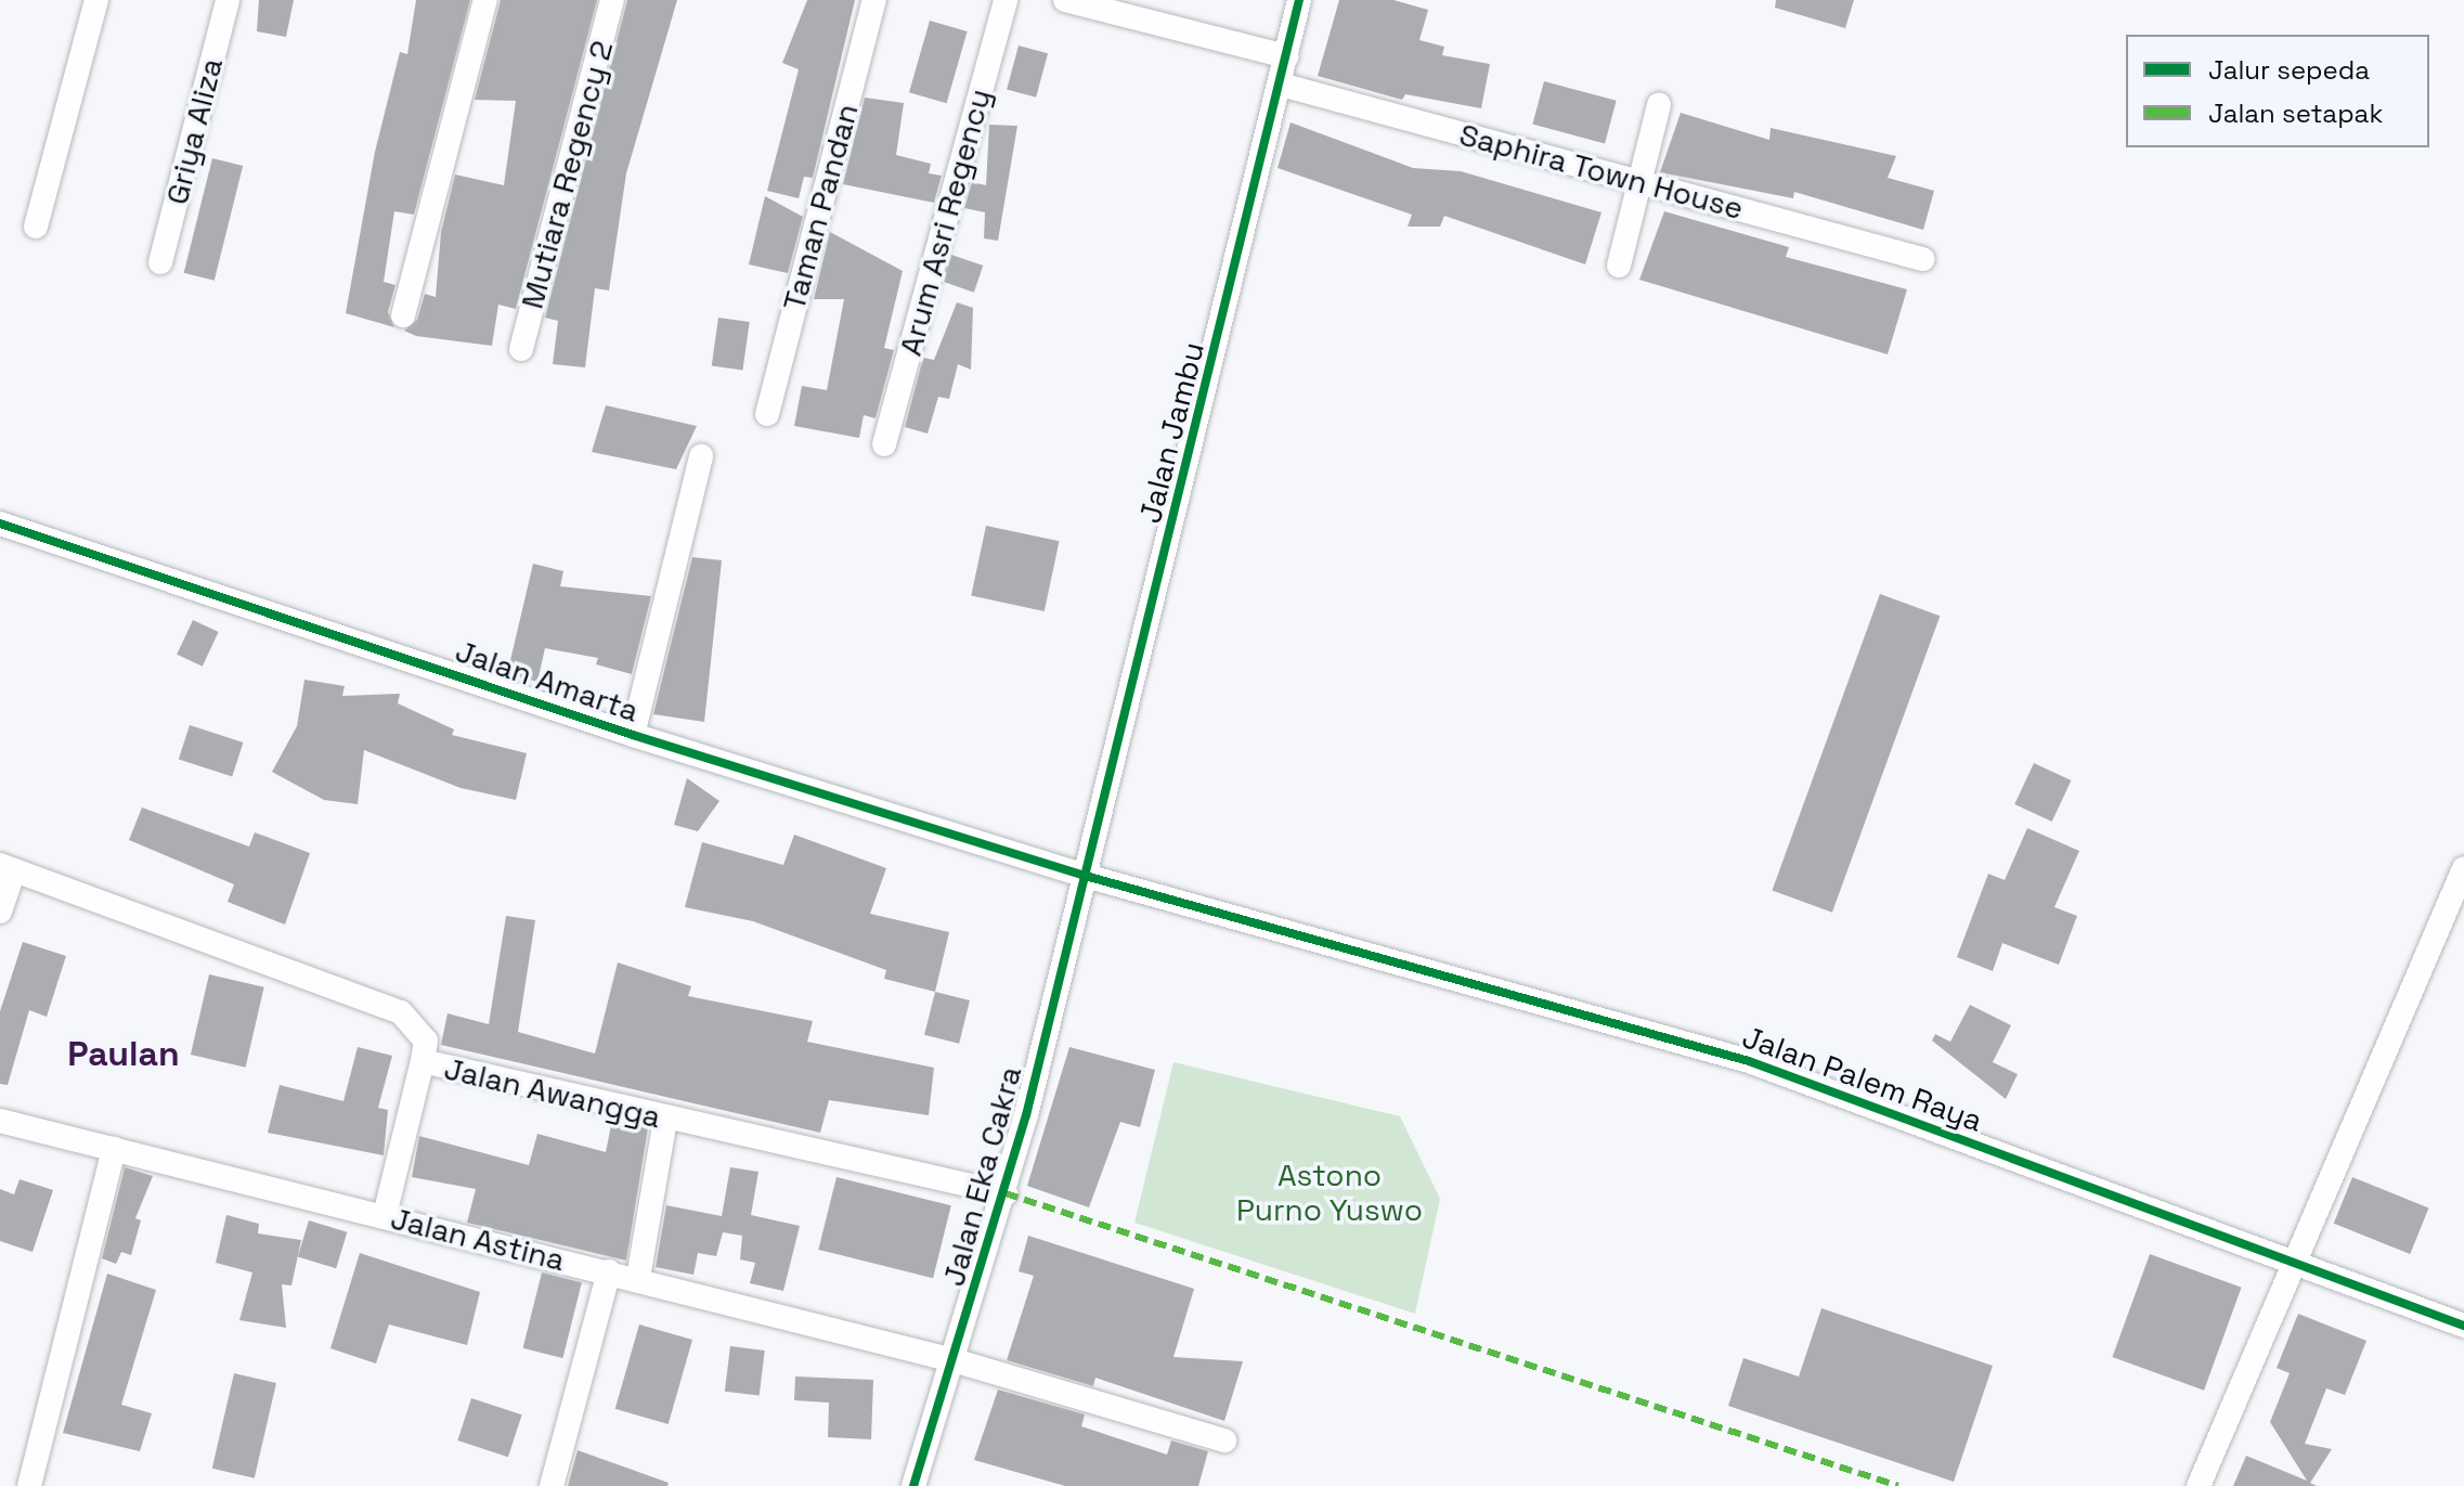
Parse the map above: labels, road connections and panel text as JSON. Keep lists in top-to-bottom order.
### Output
{
  "streets": {
    "street": [
      "Griya Aliza",
      "Saphira Town House",
      "Mutiara Regency 2",
      "Taman Pandan",
      "Arum Asri Regency",
      "Jalan Jambu",
      "Jalan Amarta",
      "Jalan Palem Raya",
      "Jalan Awangga",
      "Jalan Eka Cakra",
      "Jalan Astina"
    ]
  },
  "crossings": [
    ["Saphira Town House", "Jalan Jambu"],
    ["Jalan Jambu", "Jalan Amarta"],
    ["Jalan Jambu", "Jalan Palem Raya"],
    ["Jalan Jambu", "Jalan Eka Cakra"],
    ["Jalan Amarta", "Jalan Palem Raya"],
    ["Jalan Amarta", "Jalan Eka Cakra"],
    ["Jalan Palem Raya", "Jalan Eka Cakra"],
    ["Jalan Awangga", "Jalan Eka Cakra"],
    ["Jalan Eka Cakra", "Jalan Astina"]
  ],
  "districts": ["Paulan"],
  "parks": ["Astono Purno Yuswo"],
  "legend": ["Jalur sepeda", "Jalan setapak"]
}
